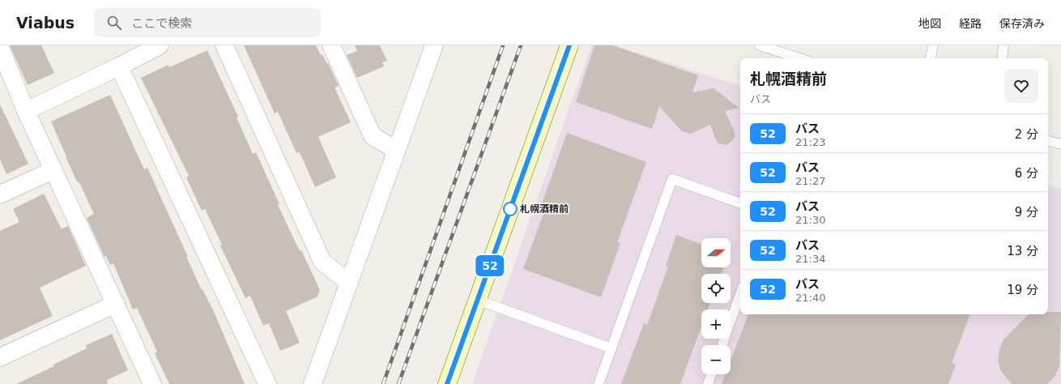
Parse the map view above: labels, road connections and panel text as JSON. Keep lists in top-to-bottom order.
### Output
{
  "places": ["札幌酒精前"],
  "lines": ["bus line 52"],
  "north": "right",
  "page": {
    "header": "Viabus",
    "search": "ここで検索",
    "nav": ["地図", "経路", "保存済み"],
    "on_map": "52",
    "heading": ["札幌酒精前", "バス"],
    "list": [
      {
        "mark": "52",
        "name": "バス",
        "note": "21:23",
        "value": "2 分"
      },
      {
        "mark": "52",
        "name": "バス",
        "note": "21:27",
        "value": "6 分"
      },
      {
        "mark": "52",
        "name": "バス",
        "note": "21:30",
        "value": "9 分"
      },
      {
        "mark": "52",
        "name": "バス",
        "note": "21:34",
        "value": "13 分"
      },
      {
        "mark": "52",
        "name": "バス",
        "note": "21:40",
        "value": "19 分"
      }
    ],
    "map_buttons": ["+", "−"]
  }
}
